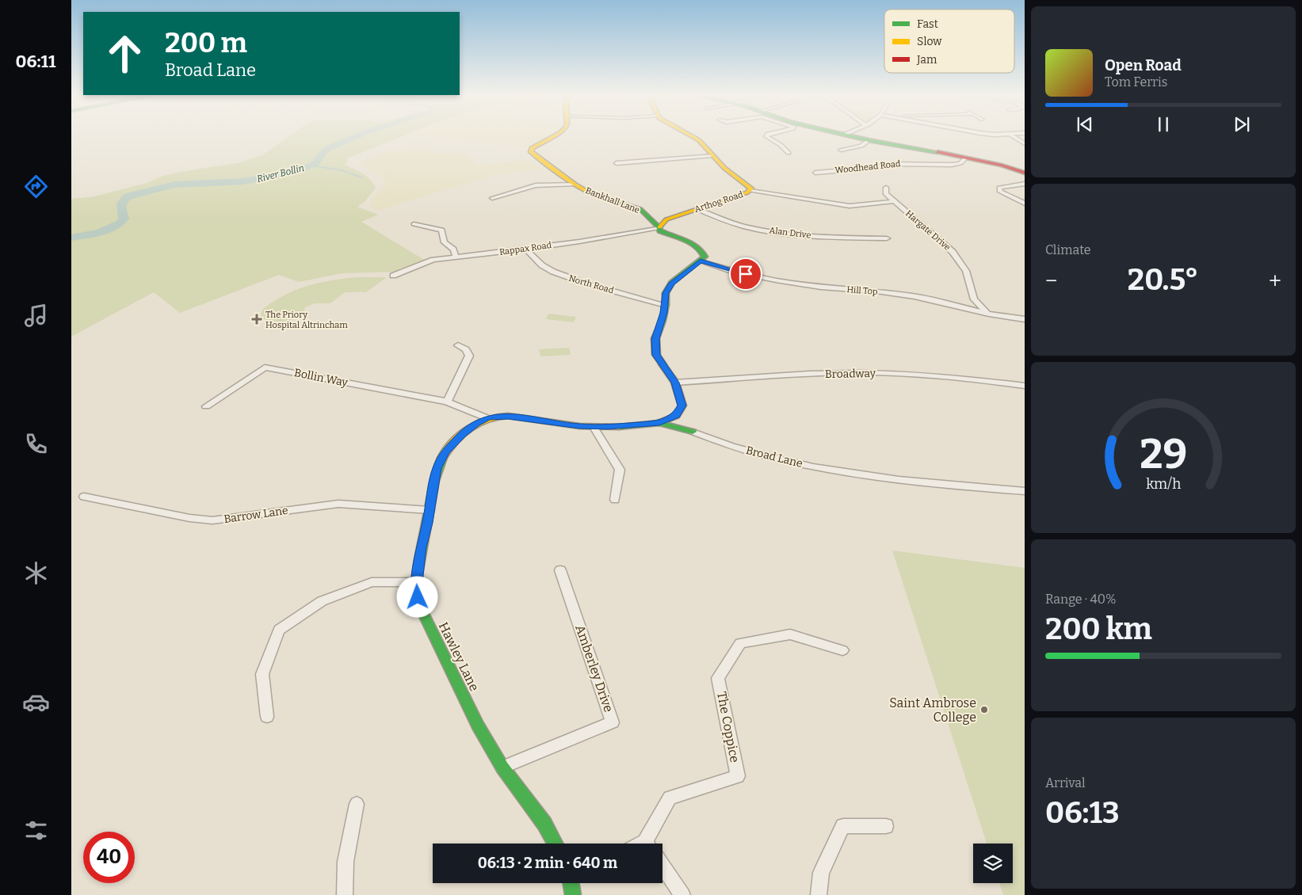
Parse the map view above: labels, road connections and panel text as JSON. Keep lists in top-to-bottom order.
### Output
{
  "streets": {
    "street": [
      "Woodhead Road",
      "Bankhall Lane",
      "Arthog Road",
      "Hargate Drive",
      "Alan Drive",
      "Rappax Road",
      "North Road",
      "Hill Top",
      "Broadway",
      "Bollin Way",
      "Broad Lane",
      "Barrow Lane",
      "Hawley Lane",
      "Amberley Drive",
      "The Coppice"
    ]
  },
  "crossings": [
    ["Bankhall Lane", "Arthog Road"],
    ["Bankhall Lane", "Rappax Road"],
    ["Bankhall Lane", "Hill Top"],
    ["Arthog Road", "Alan Drive"],
    ["Arthog Road", "Rappax Road"],
    ["Rappax Road", "North Road"],
    ["Bollin Way", "Hawley Lane"],
    ["Broad Lane", "Hawley Lane"],
    ["Barrow Lane", "Hawley Lane"],
    ["Hawley Lane", "Amberley Drive"]
  ],
  "water": ["River Bollin"],
  "places": {
    "health": ["The Priory Hospital Altrincham"],
    "other": ["Saint Ambrose College"]
  },
  "legend": ["Fast", "Slow", "Jam"],
  "page": {
    "tabs": "06:11",
    "turn": ["200 m", "Broad Lane"],
    "song": ["Open Road", "Tom Ferris"],
    "tile": [
      "Climate",
      ["Range · 40%", "200 km"],
      ["Arrival", "06:13"]
    ],
    "heat": ["−", "20.5°", "+"],
    "limit": "40",
    "trip": "06:13 · 2 min · 640 m",
    "gauge": ["29", "km/h"]
  }
}
